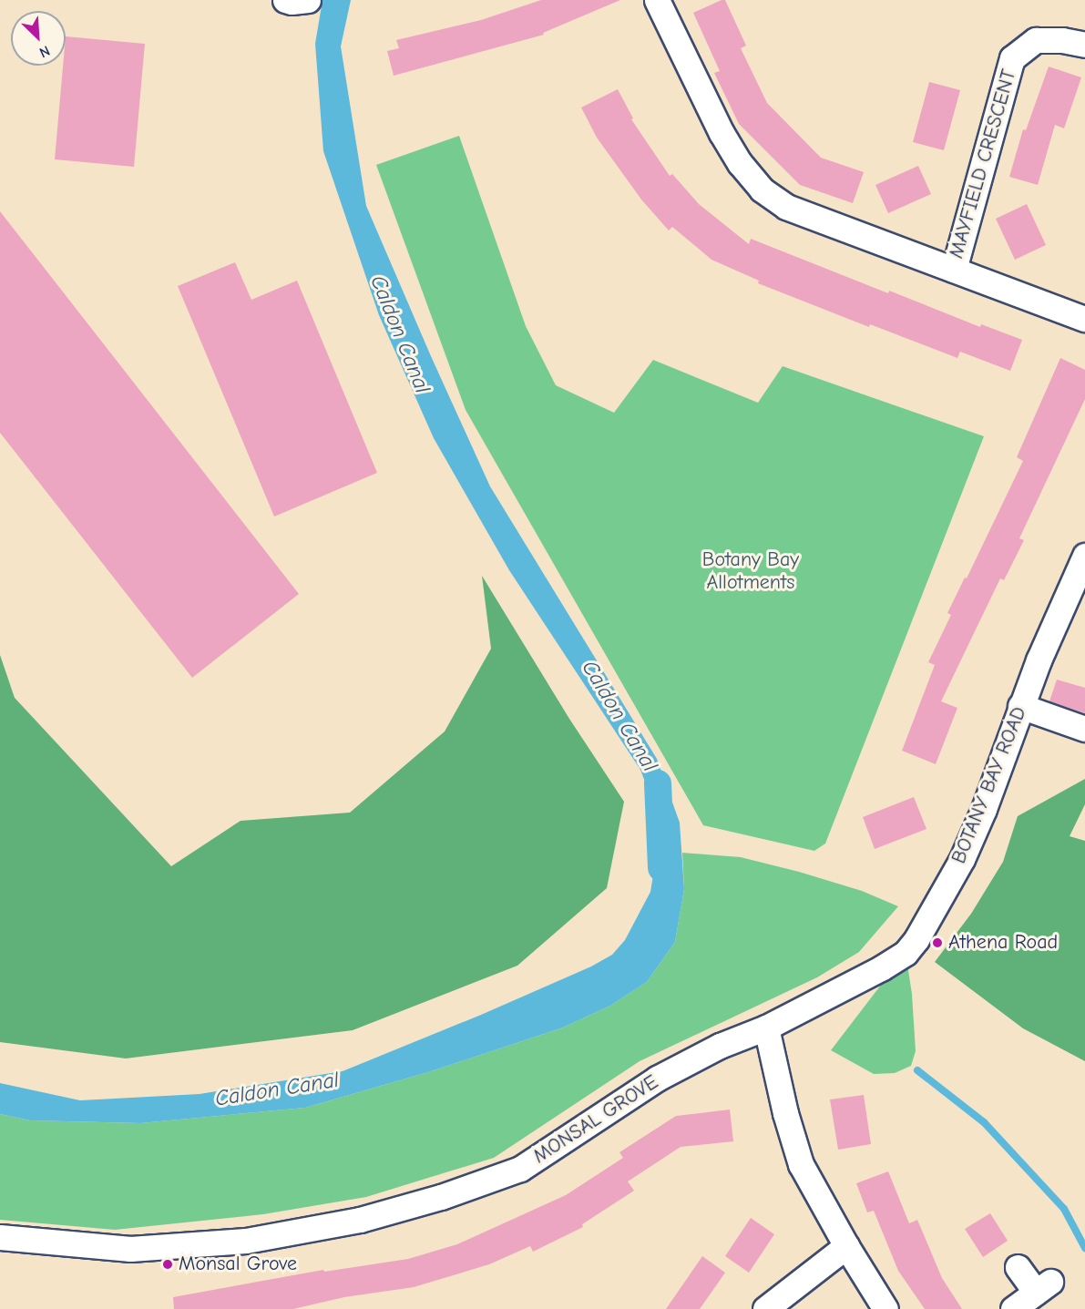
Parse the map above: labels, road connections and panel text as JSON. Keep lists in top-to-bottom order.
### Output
{
  "streets": {
    "street": ["MAYFIELD CRESCENT", "BOTANY BAY ROAD", "MONSAL GROVE"]
  },
  "crossings": [
    ["BOTANY BAY ROAD", "MONSAL GROVE"]
  ],
  "water": ["Caldon Canal"],
  "parks": ["Botany Bay Allotments"],
  "places": ["Athena Road", "Monsal Grove"],
  "north": "bottom right"
}
